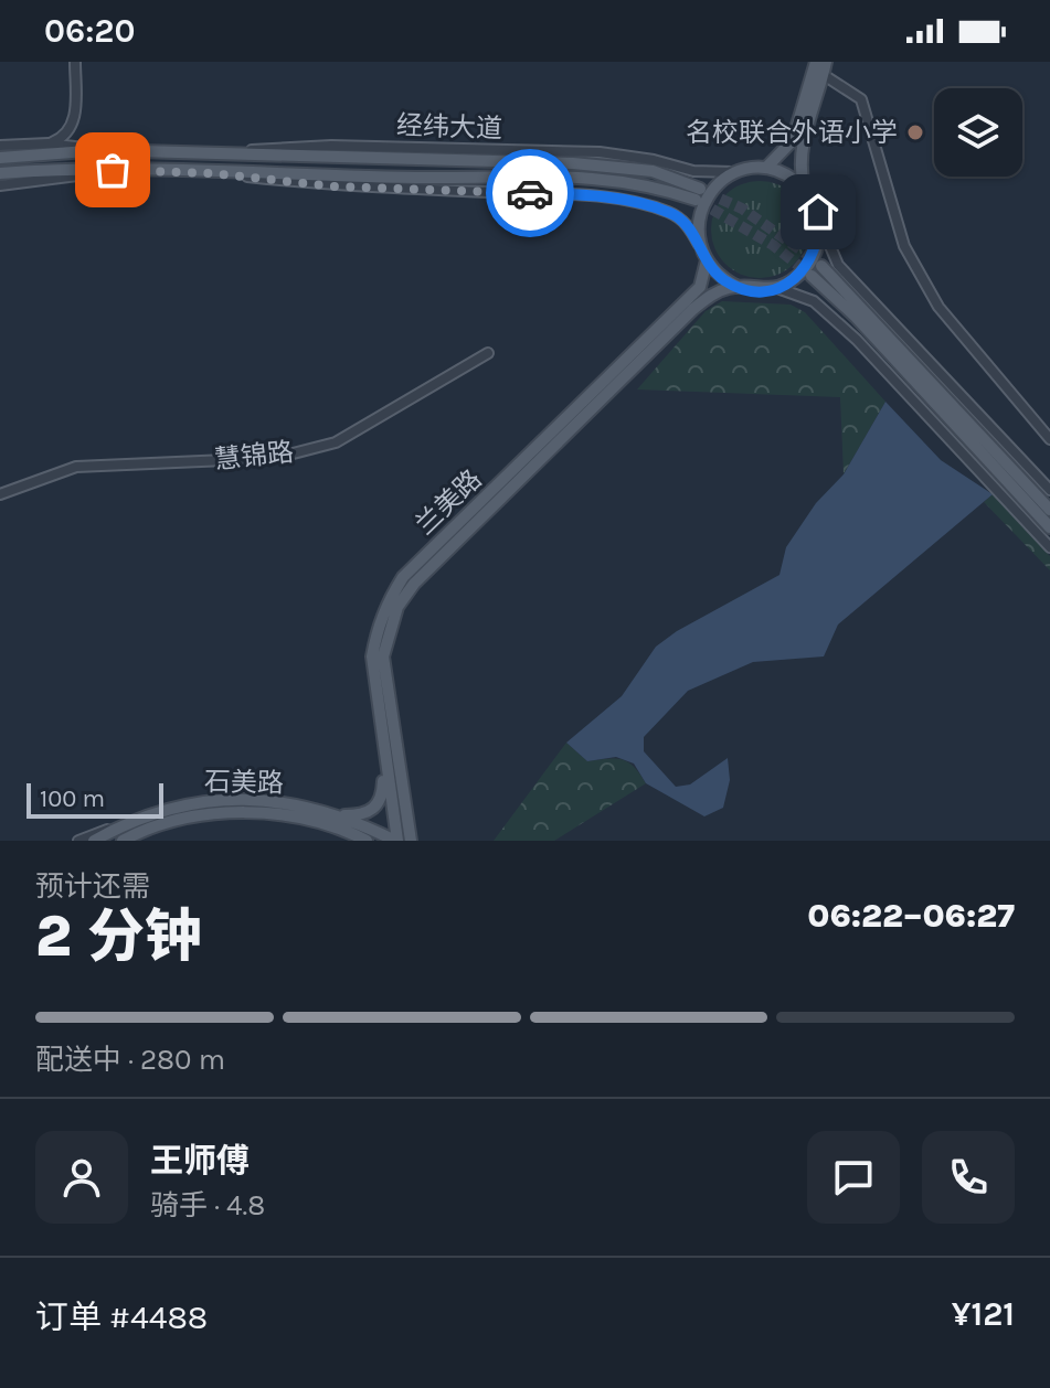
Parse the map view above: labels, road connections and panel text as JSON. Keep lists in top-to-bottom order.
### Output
{
  "streets": {
    "main road": ["经纬大道", "兰美路", "石美路"],
    "street": ["慧锦路"]
  },
  "crossings": [
    ["经纬大道", "兰美路"],
    ["兰美路", "石美路"]
  ],
  "places": ["名校联合外语小学"],
  "scale_bar": "100 m",
  "page": {
    "status": "06:20",
    "scale": "100 m",
    "heading": ["2 分钟", "预计还需", "06:22–06:27"],
    "panel": [
      "王师傅",
      "骑手 · 4.8",
      "订单 #4488",
      "¥121"
    ],
    "bar": "配送中 · 280 m"
  }
}
